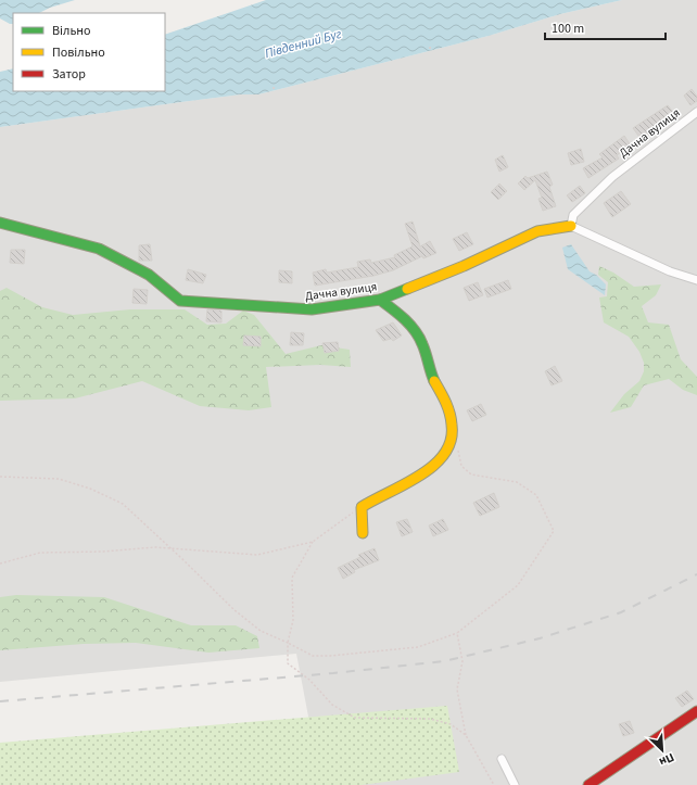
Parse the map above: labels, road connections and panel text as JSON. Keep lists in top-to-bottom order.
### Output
{
  "streets": {
    "street": ["Дачна вулиця"]
  },
  "water": ["Південний Буг"],
  "legend": ["Вільно", "Повільно", "Затор"],
  "scale_bar": "100 m",
  "north": "bottom right"
}
